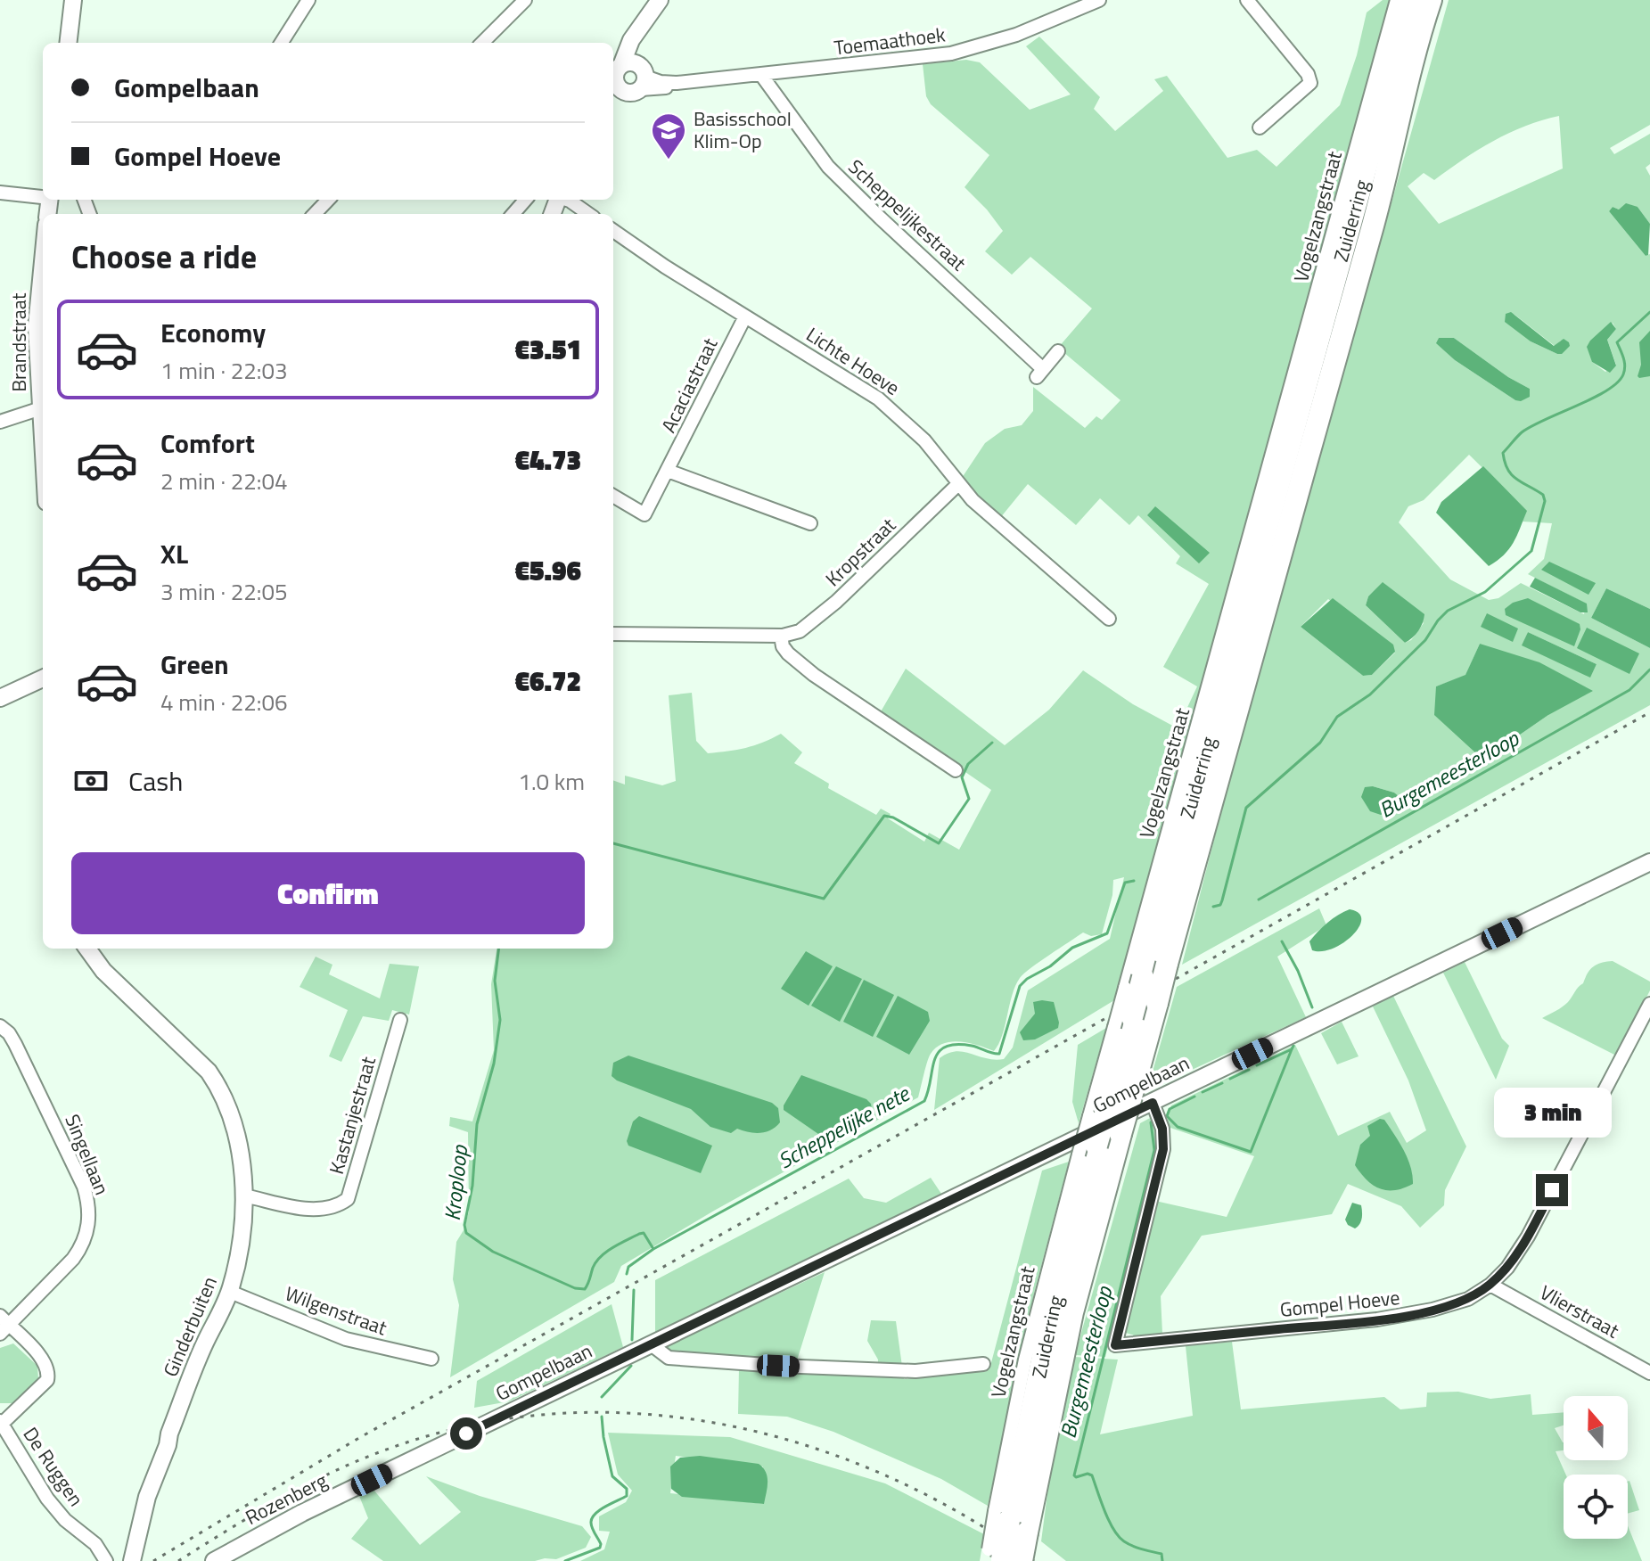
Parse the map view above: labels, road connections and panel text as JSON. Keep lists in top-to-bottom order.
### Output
{
  "streets": {
    "highway": ["Zuiderring"],
    "street": [
      "Toemaathoek",
      "Scheppelijkestraat",
      "Vogelzangstraat",
      "Brandstraat",
      "Lichte Hoeve",
      "Acaciastraat",
      "Kropstraat",
      "Gompelbaan",
      "Kastanjestraat",
      "Singellaan",
      "Gompel Hoeve",
      "Wilgenstraat",
      "Vlierstraat",
      "Ginderbuiten",
      "De Ruggen",
      "Rozenberg"
    ]
  },
  "crossings": [
    ["Toemaathoek", "Scheppelijkestraat"],
    ["Vogelzangstraat", "Zuiderring"],
    ["Lichte Hoeve", "Acaciastraat"],
    ["Lichte Hoeve", "Kropstraat"],
    ["Gompelbaan", "Gompel Hoeve"],
    ["Gompelbaan", "Rozenberg"],
    ["Kastanjestraat", "Ginderbuiten"],
    ["Singellaan", "De Ruggen"],
    ["Gompel Hoeve", "Vlierstraat"],
    ["Wilgenstraat", "Ginderbuiten"]
  ],
  "water": ["Burgemeesterloop", "Scheppelijke nete", "Kroploop"],
  "places": {
    "school or university": ["Basisschool Klim-Op"]
  },
  "north": "top",
  "page": {
    "banner": ["Gompelbaan", "Gompel Hoeve"],
    "heading": "Choose a ride",
    "list": [
      {
        "name": "Economy",
        "note": "1 min · 22:03",
        "value": "€3.51"
      },
      {
        "name": "Comfort",
        "note": "2 min · 22:04",
        "value": "€4.73"
      },
      {
        "name": "XL",
        "note": "3 min · 22:05",
        "value": "€5.96"
      },
      {
        "name": "Green",
        "note": "4 min · 22:06",
        "value": "€6.72"
      }
    ],
    "pay": ["Cash", "1.0 km"],
    "buttons": "Confirm",
    "bubble": "3 min"
  }
}
